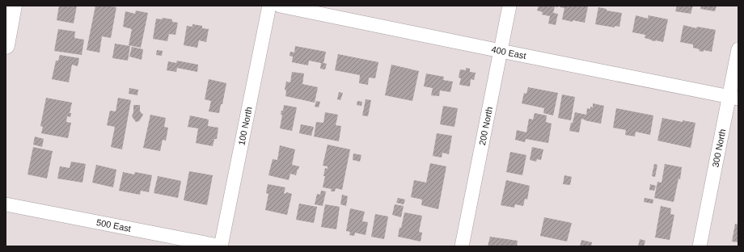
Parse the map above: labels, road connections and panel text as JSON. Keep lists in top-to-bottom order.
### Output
{
  "streets": {
    "street": [
      "400 East",
      "100 North",
      "200 North",
      "300 North",
      "500 East"
    ]
  },
  "crossings": [
    ["400 East", "200 North"],
    ["400 East", "300 North"],
    ["100 North", "500 East"]
  ]
}
